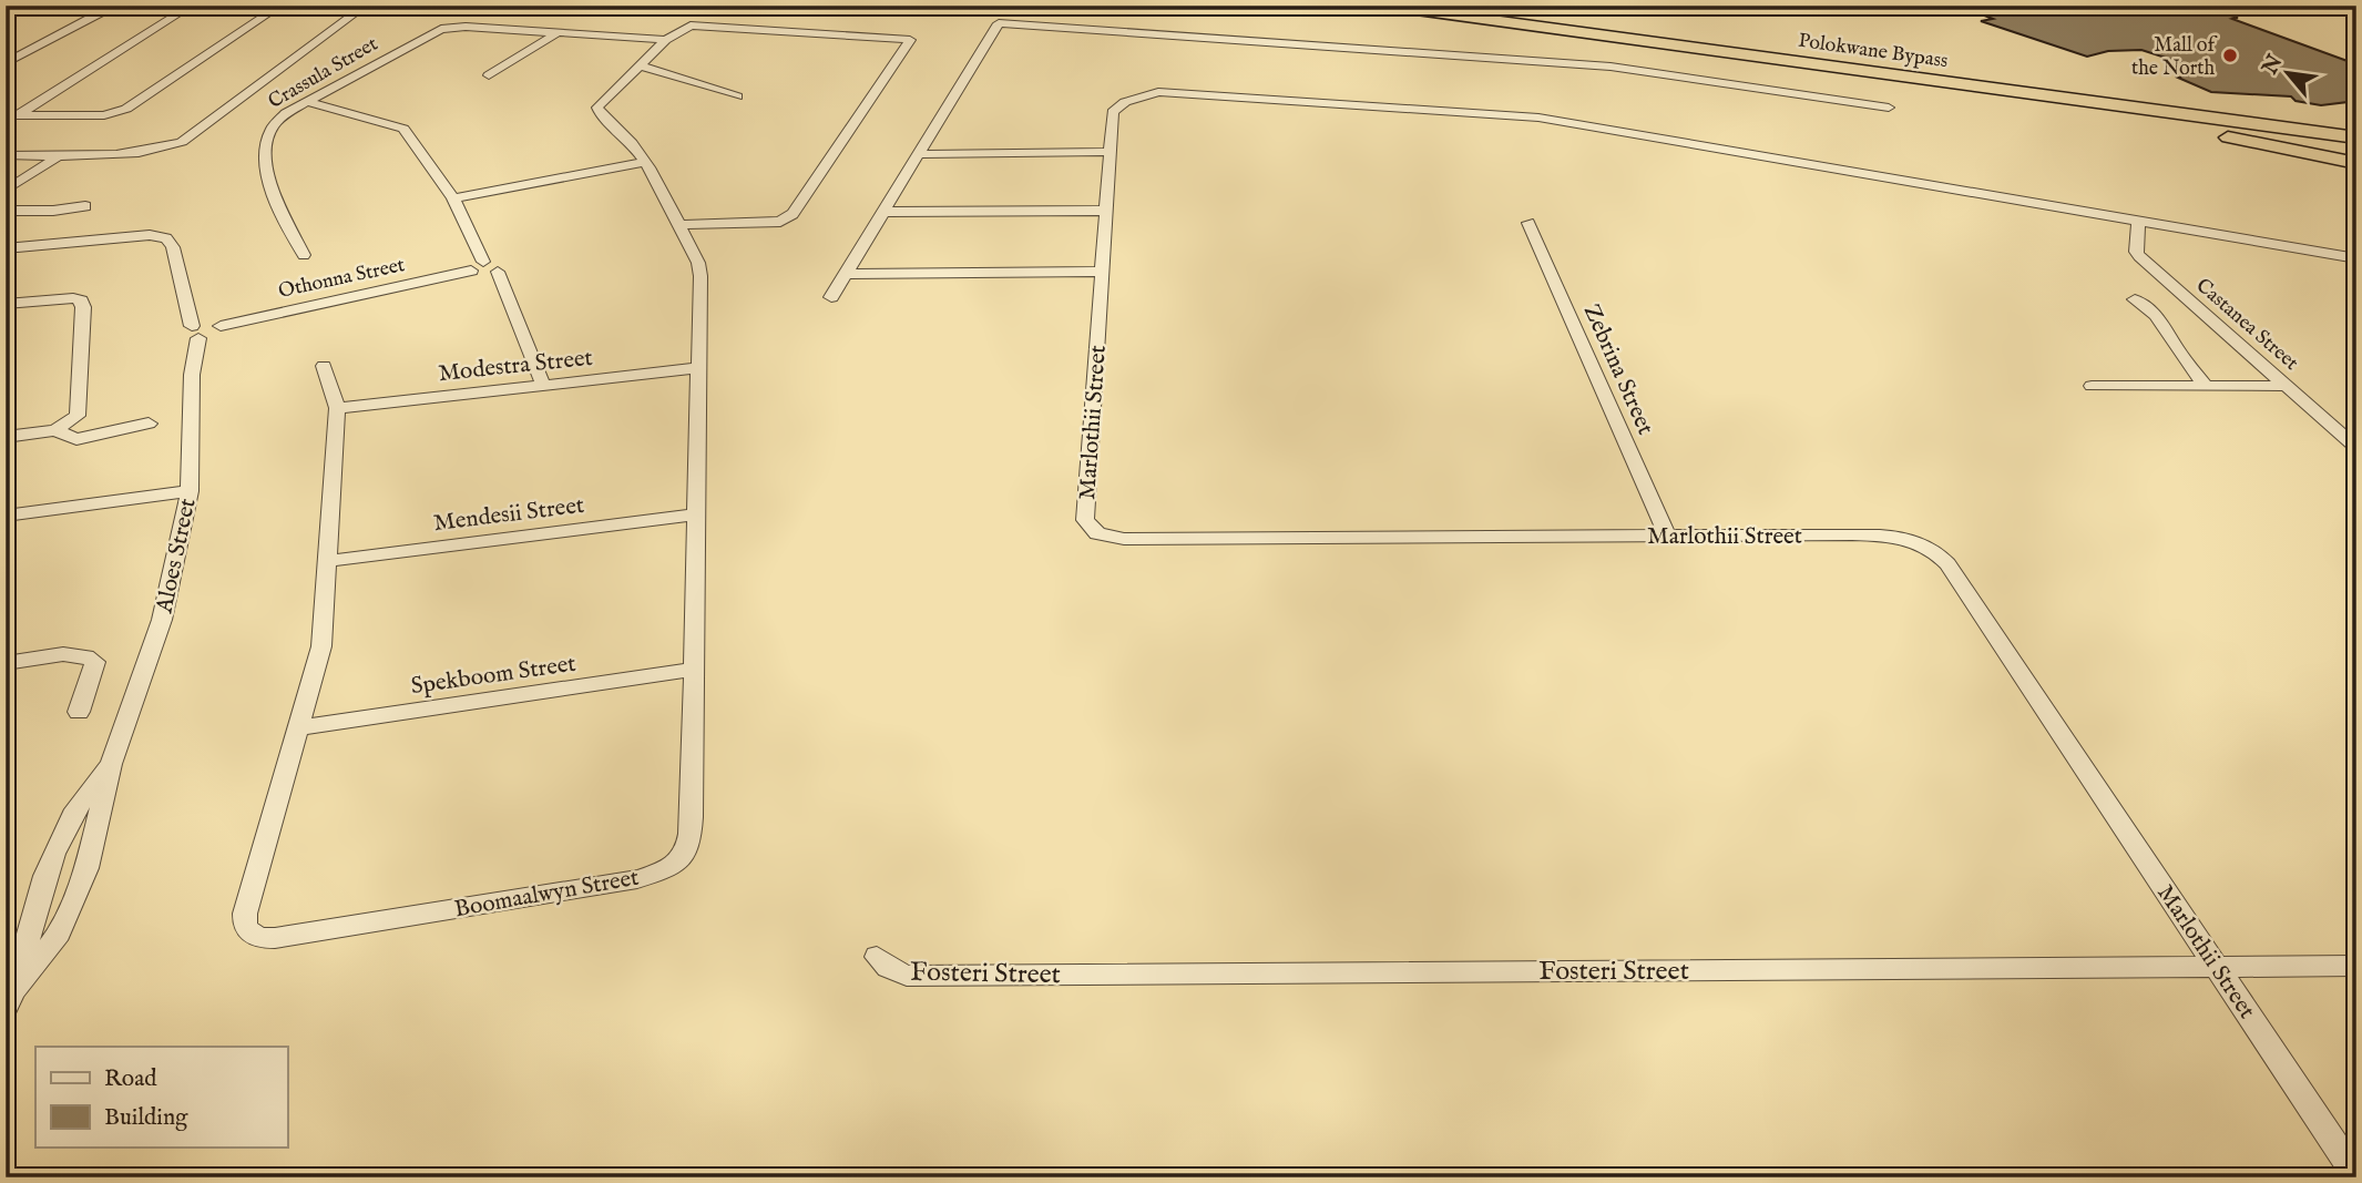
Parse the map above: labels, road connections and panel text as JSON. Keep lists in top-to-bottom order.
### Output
{
  "streets": {
    "highway": ["Polokwane Bypass"],
    "street": [
      "Crassula Street",
      "Othonna Street",
      "Castanea Street",
      "Modestra Street",
      "Zebrina Street",
      "Marlothii Street",
      "Mendesii Street",
      "Aloes Street",
      "Spekboom Street",
      "Boomaalwyn Street",
      "Fosteri Street"
    ]
  },
  "crossings": [
    ["Crassula Street", "Boomaalwyn Street"],
    ["Othonna Street", "Aloes Street"],
    ["Castanea Street", "Marlothii Street"],
    ["Modestra Street", "Boomaalwyn Street"],
    ["Zebrina Street", "Marlothii Street"],
    ["Marlothii Street", "Fosteri Street"],
    ["Mendesii Street", "Boomaalwyn Street"],
    ["Spekboom Street", "Boomaalwyn Street"]
  ],
  "places": ["Mall of the North"],
  "legend": ["Road", "Building"],
  "north": "top left"
}
